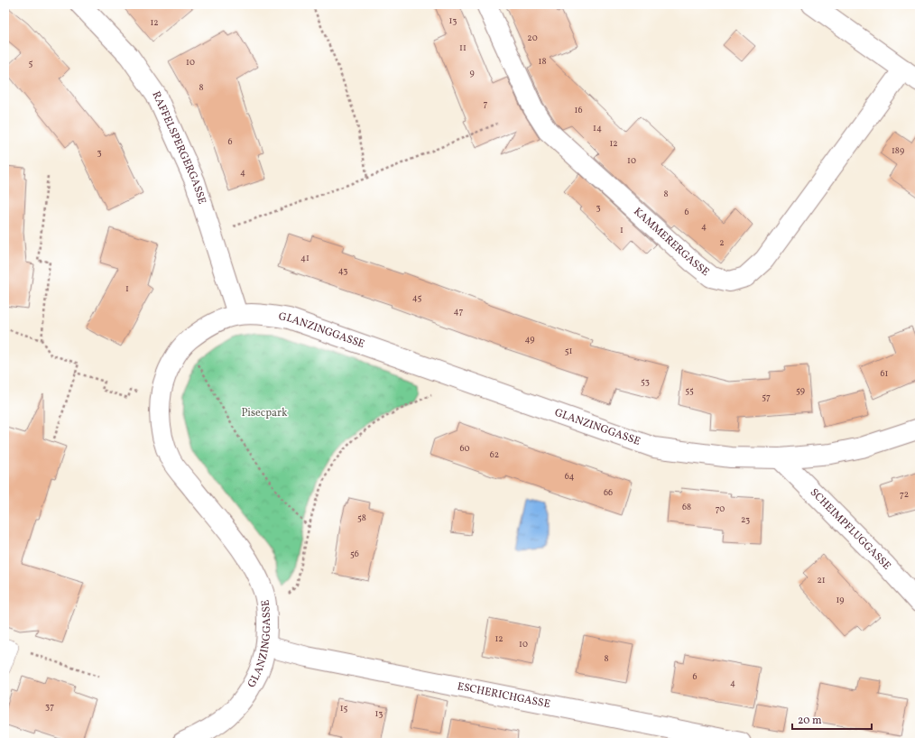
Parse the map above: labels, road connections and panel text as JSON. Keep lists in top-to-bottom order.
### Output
{
  "streets": {
    "street": [
      "RAFFELSPERGERGASSE",
      "KAMMERERGASSE",
      "GLANZINGGASSE",
      "SCHEIMPFLUGGASSE",
      "ESCHERICHGASSE"
    ]
  },
  "crossings": [
    ["RAFFELSPERGERGASSE", "GLANZINGGASSE"],
    ["GLANZINGGASSE", "SCHEIMPFLUGGASSE"],
    ["GLANZINGGASSE", "ESCHERICHGASSE"]
  ],
  "parks": ["Pisecpark"],
  "house_numbers": [
    "13",
    "12",
    "20",
    "11",
    "18",
    "10",
    "5",
    "9",
    "8",
    "7",
    "16",
    "14",
    "6",
    "12",
    "189",
    "3",
    "10",
    "4",
    "8",
    "3",
    "6",
    "4",
    "1",
    "2",
    "41",
    "43",
    "1",
    "45",
    "47",
    "49",
    "51",
    "61",
    "53",
    "55",
    "59",
    "57",
    "60",
    "62",
    "64",
    "66",
    "72",
    "68",
    "70",
    "58",
    "23",
    "56",
    "21",
    "19",
    "12",
    "10",
    "8",
    "6",
    "4",
    "37",
    "15",
    "13"
  ],
  "scale_bar": "20 m"
}
